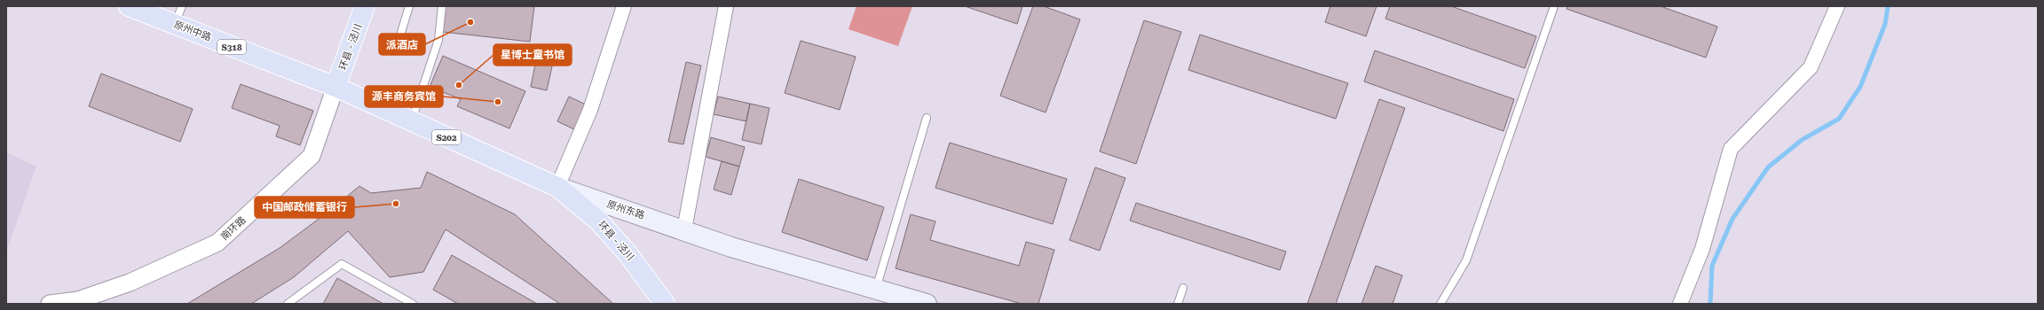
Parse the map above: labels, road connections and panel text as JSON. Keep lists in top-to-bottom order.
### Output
{
  "streets": {
    "main road": [
      "原州中路",
      "S318",
      "环县 - 泾川",
      "S202",
      "原州东路"
    ],
    "street": ["南环路"]
  },
  "crossings": [
    ["原州中路", "环县 - 泾川"],
    ["原州中路", "原州东路"],
    ["原州中路", "南环路"],
    ["环县 - 泾川", "原州东路"],
    ["环县 - 泾川", "南环路"],
    ["原州东路", "南环路"]
  ],
  "places": [
    "派酒店",
    "星博士童书馆",
    "源丰商务宾馆",
    "中国邮政储蓄银行"
  ]
}
